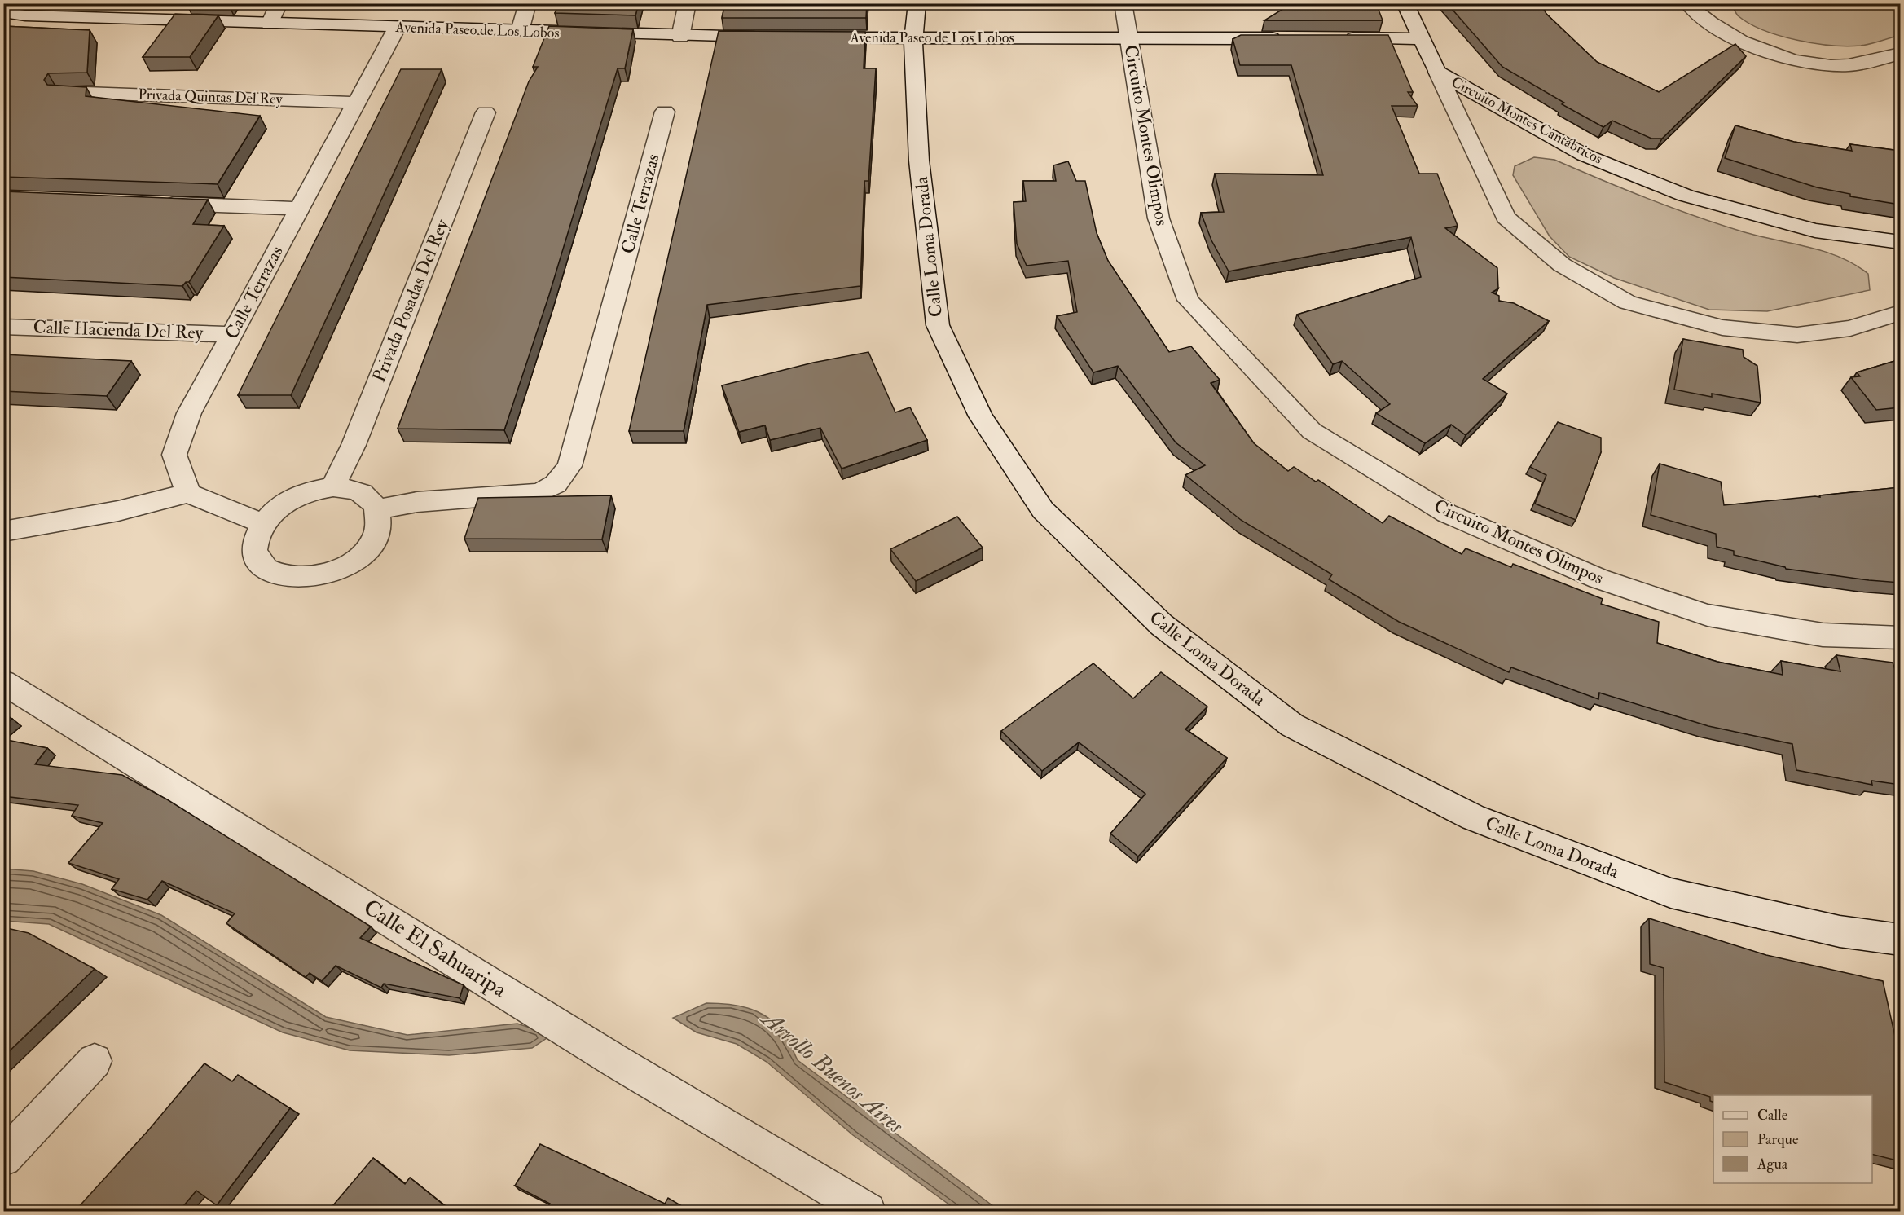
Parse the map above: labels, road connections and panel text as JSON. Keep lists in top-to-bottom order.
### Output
{
  "streets": {
    "street": [
      "Avenida Paseo de Los Lobos",
      "Privada Quintas Del Rey",
      "Circuito Montes Cantábricos",
      "Circuito Montes Olimpos",
      "Calle Terrazas",
      "Calle Loma Dorada",
      "Privada Posadas Del Rey",
      "Calle Hacienda Del Rey",
      "Calle El Sahuaripa"
    ]
  },
  "crossings": [
    ["Avenida Paseo de Los Lobos", "Circuito Montes Olimpos"],
    ["Avenida Paseo de Los Lobos", "Calle Terrazas"],
    ["Avenida Paseo de Los Lobos", "Calle Loma Dorada"],
    ["Privada Quintas Del Rey", "Calle Terrazas"],
    ["Calle Terrazas", "Privada Posadas Del Rey"],
    ["Calle Terrazas", "Calle Hacienda Del Rey"]
  ],
  "water": ["Arrollo Buenos Aires"],
  "legend": ["Calle", "Parque", "Agua"]
}
